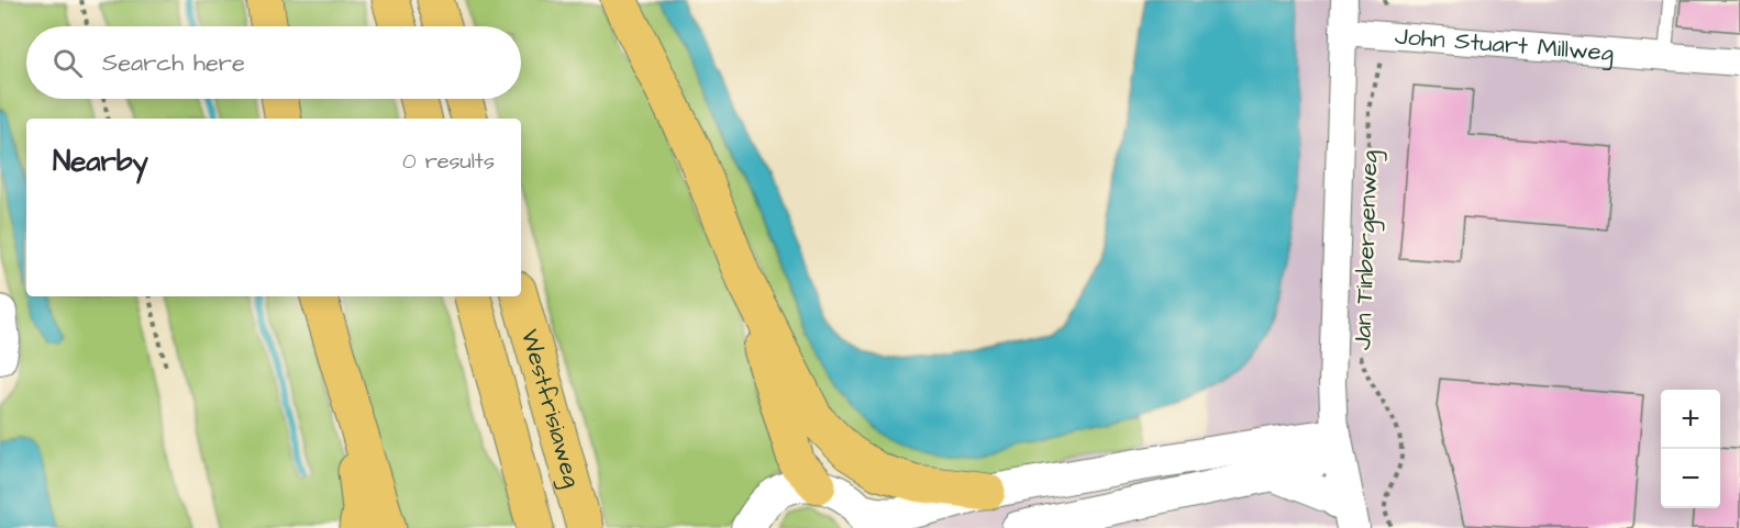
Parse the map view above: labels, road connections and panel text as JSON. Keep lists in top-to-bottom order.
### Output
{
  "streets": {
    "highway": ["Westfrisiaweg"],
    "street": ["John Stuart Millweg", "Jan Tinbergenweg"]
  },
  "crossings": [
    ["John Stuart Millweg", "Jan Tinbergenweg"]
  ],
  "page": {
    "search": "Search here",
    "heading": ["Nearby", "0 results"],
    "map_buttons": ["+", "−"]
  }
}
